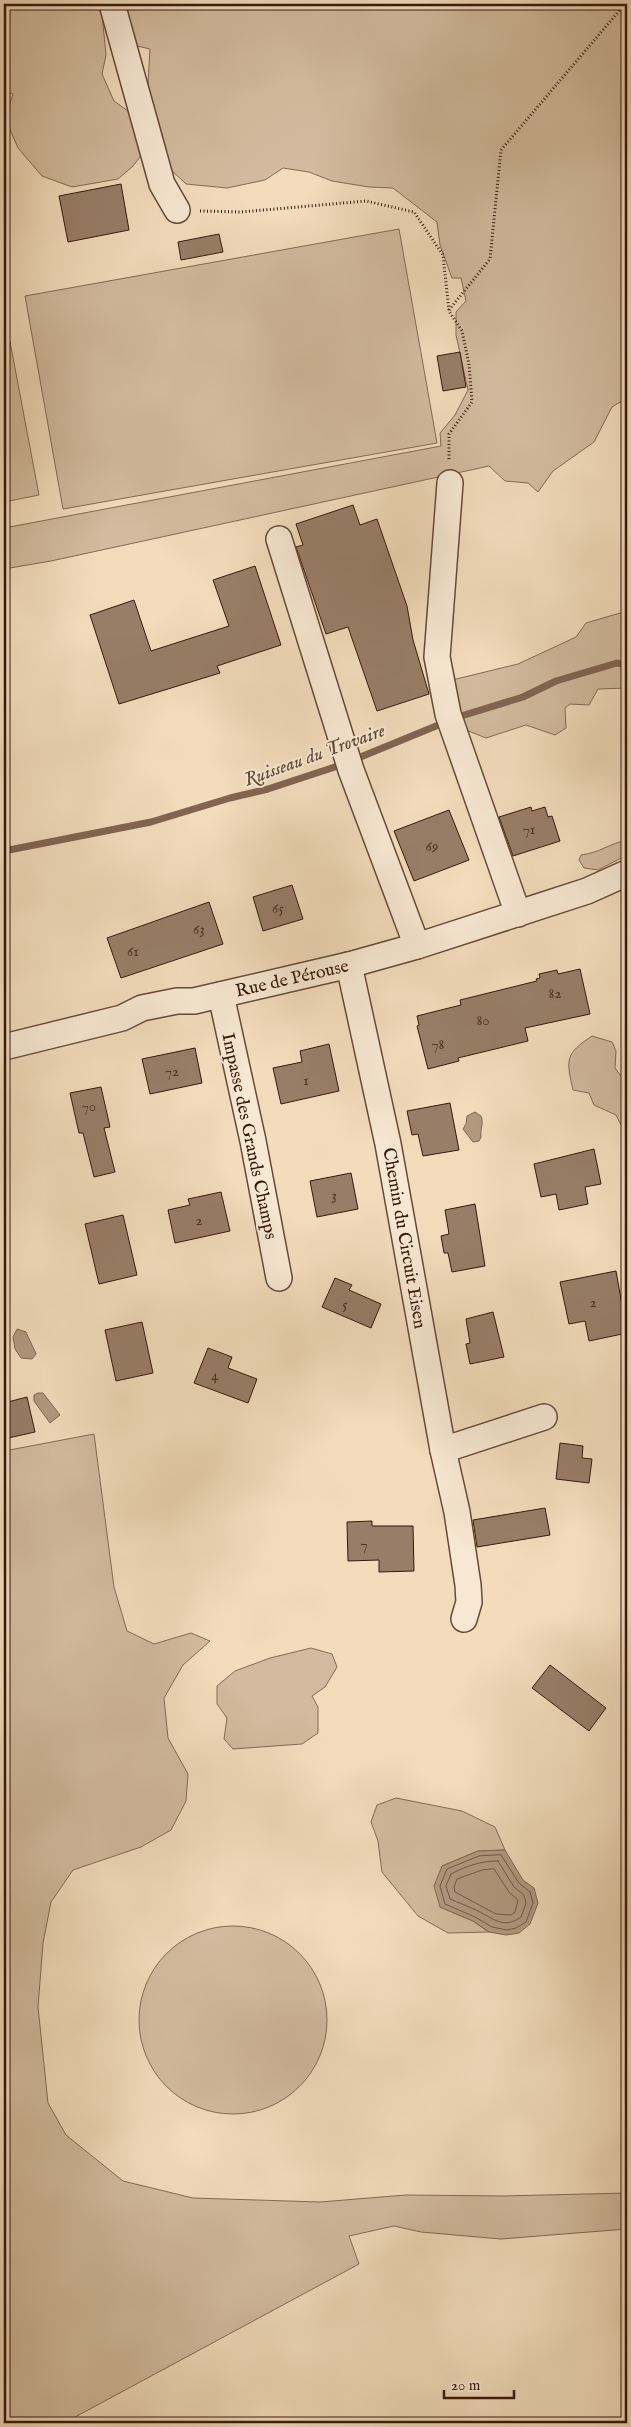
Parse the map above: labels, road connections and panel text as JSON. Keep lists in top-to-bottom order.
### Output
{
  "streets": {
    "street": ["Rue de Pérouse", "Impasse des Grands Champs", "Chemin du Circuit Eisen"]
  },
  "crossings": [
    ["Rue de Pérouse", "Impasse des Grands Champs"],
    ["Rue de Pérouse", "Chemin du Circuit Eisen"]
  ],
  "water": ["Ruisseau du Trovaire"],
  "house_numbers": [
    "71",
    "69",
    "65",
    "63",
    "61",
    "82",
    "80",
    "78",
    "72",
    "1",
    "70",
    "3",
    "2",
    "2",
    "5",
    "4",
    "7"
  ],
  "scale_bar": "20 m"
}
